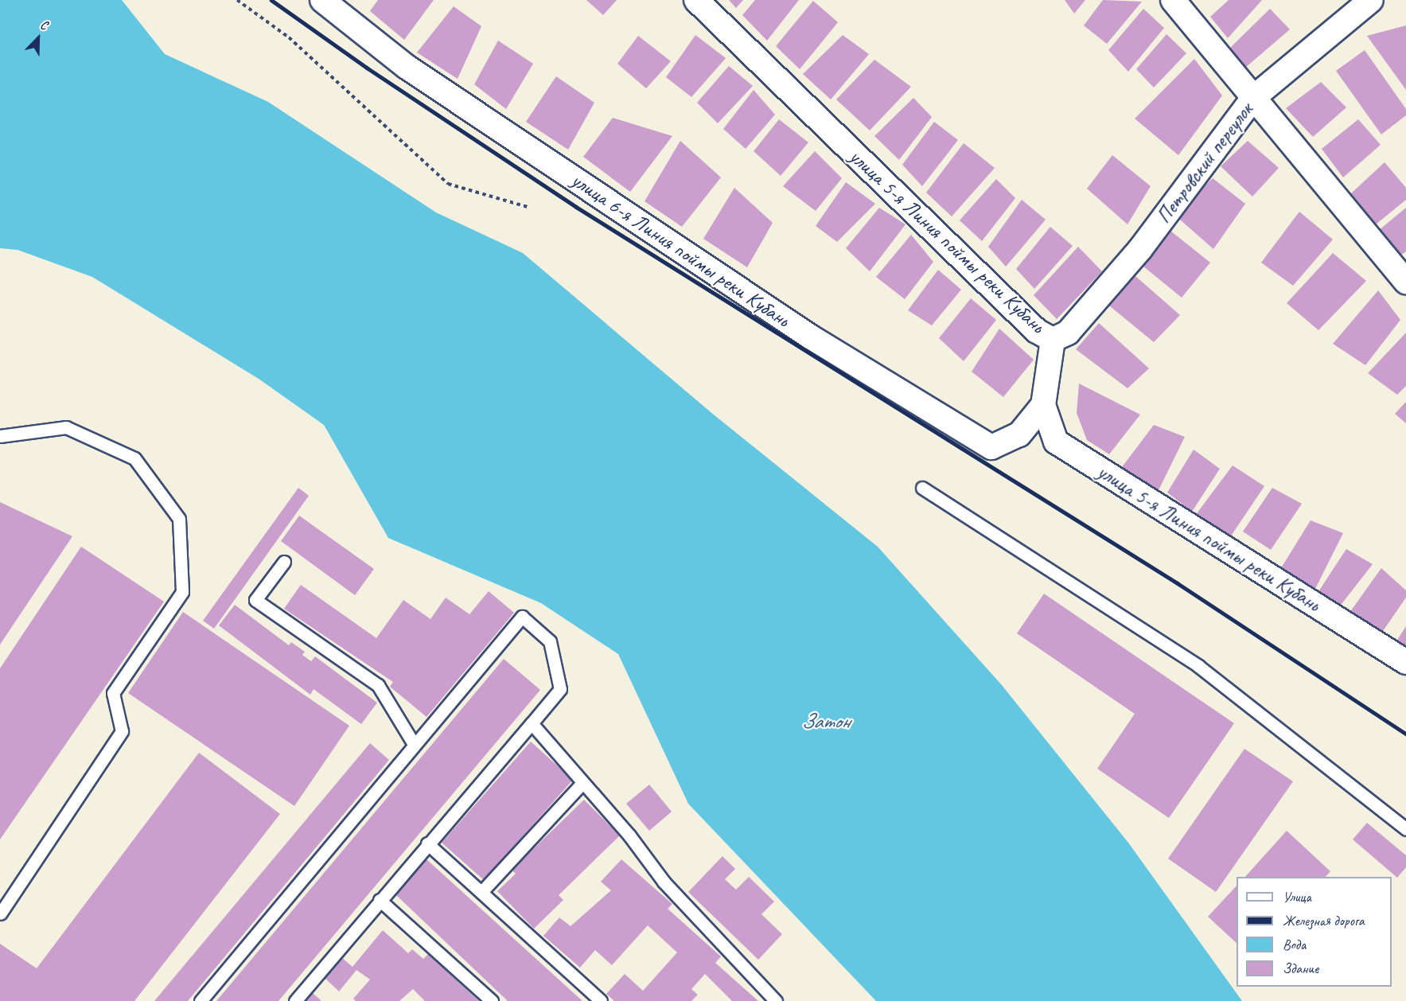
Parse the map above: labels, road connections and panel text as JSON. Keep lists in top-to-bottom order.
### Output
{
  "streets": {
    "street": ["Петровский переулок", "улица 5-я Линия поймы реки Кубань", "улица 6-я Линия поймы реки Кубань"]
  },
  "crossings": [
    ["Петровский переулок", "улица 5-я Линия поймы реки Кубань"],
    ["улица 5-я Линия поймы реки Кубань", "улица 6-я Линия поймы реки Кубань"]
  ],
  "water": ["Затон"],
  "legend": [
    "Улица",
    "Железная дорога",
    "Вода",
    "Здание"
  ],
  "north": "top right"
}
